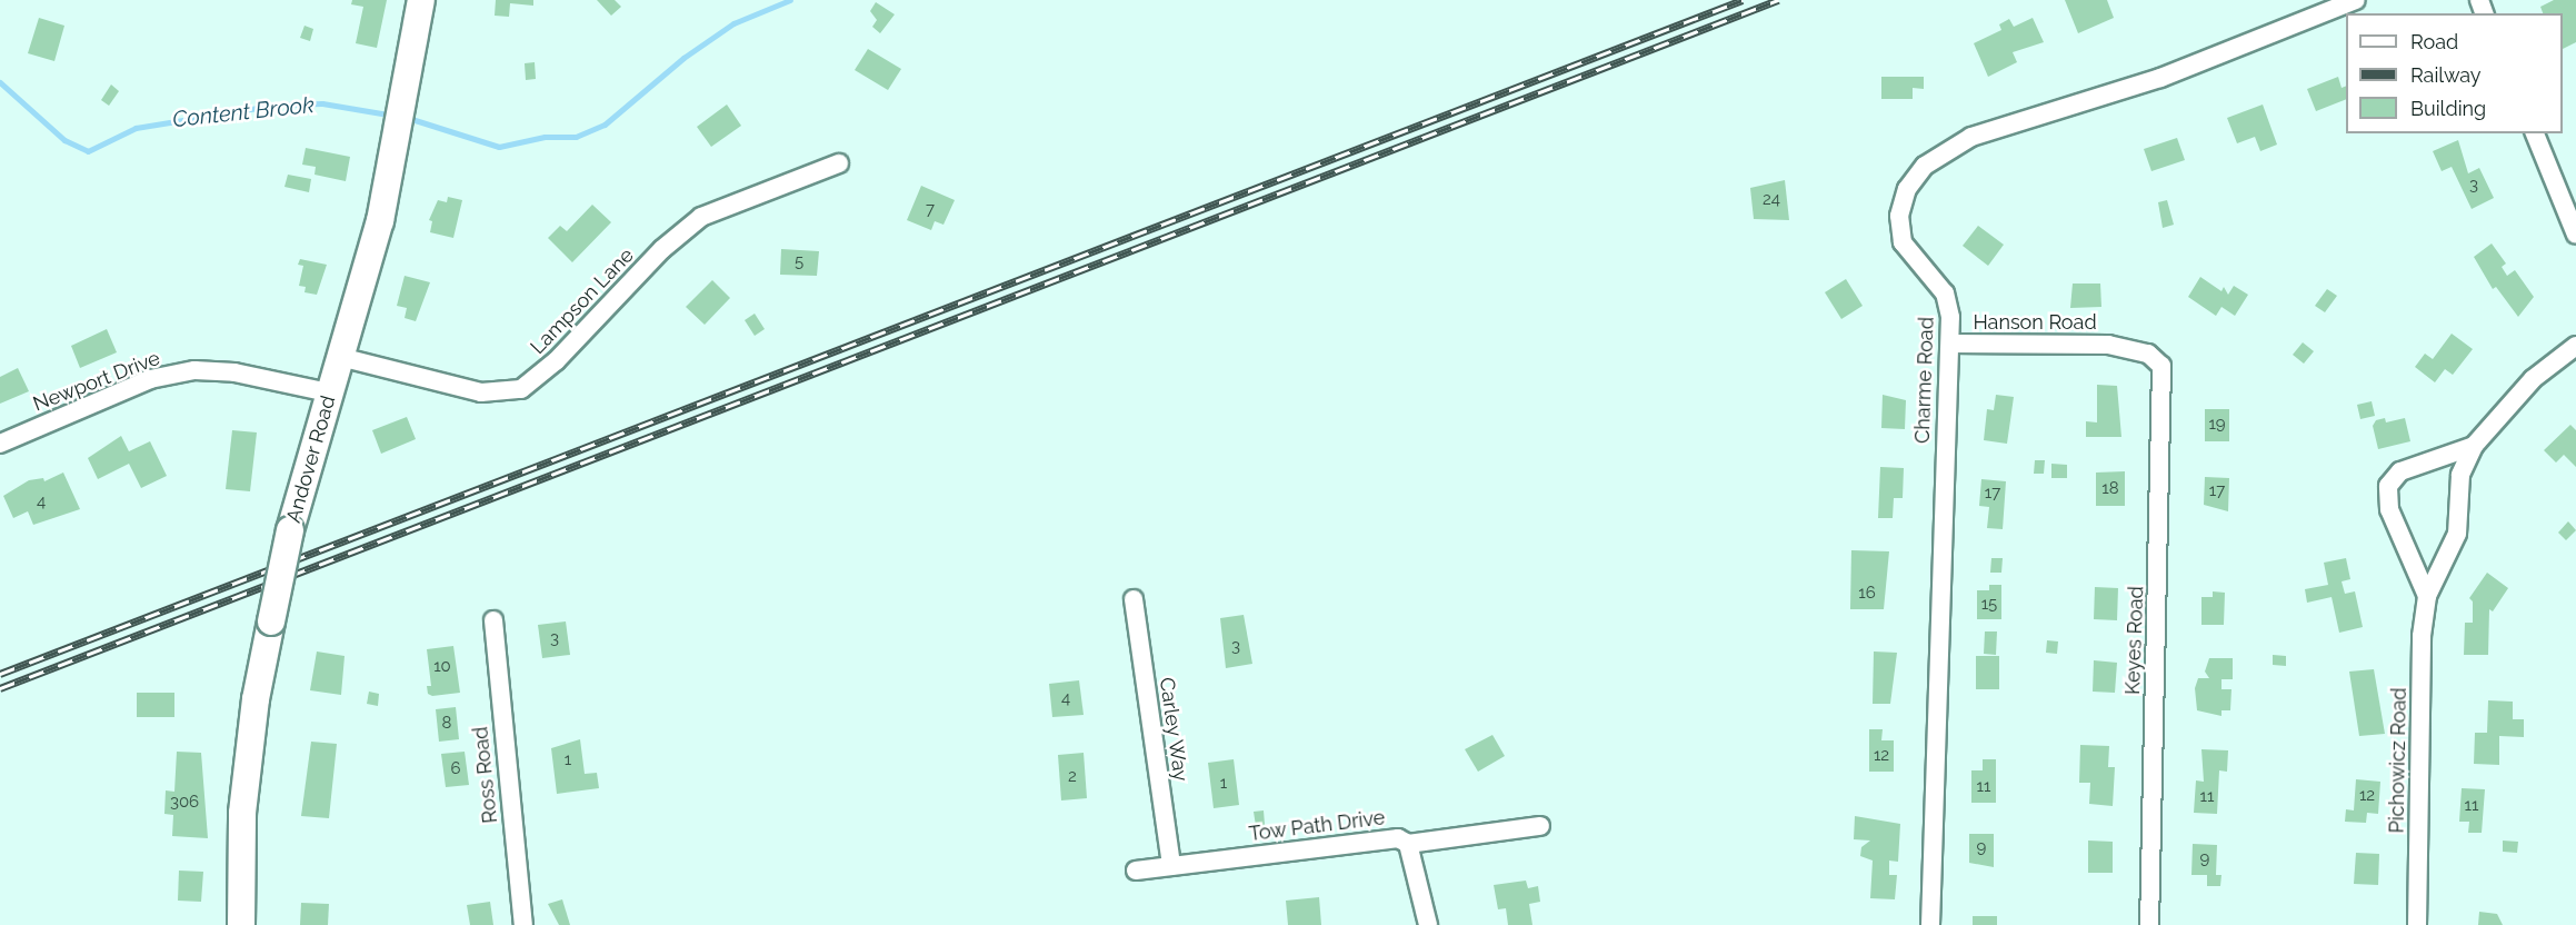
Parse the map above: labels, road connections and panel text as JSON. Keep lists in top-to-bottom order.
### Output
{
  "streets": {
    "main road": ["Andover Road"],
    "street": [
      "Lampson Lane",
      "Hanson Road",
      "Charme Road",
      "Newport Drive",
      "Keyes Road",
      "Carley Way",
      "Pichowicz Road",
      "Ross Road",
      "Tow Path Drive"
    ]
  },
  "crossings": [
    ["Lampson Lane", "Andover Road"],
    ["Hanson Road", "Charme Road"],
    ["Hanson Road", "Keyes Road"],
    ["Newport Drive", "Andover Road"],
    ["Carley Way", "Tow Path Drive"]
  ],
  "water": ["Content Brook"],
  "house_numbers": [
    "3",
    "24",
    "7",
    "5",
    "19",
    "18",
    "17",
    "17",
    "4",
    "16",
    "15",
    "3",
    "3",
    "10",
    "4",
    "8",
    "12",
    "1",
    "6",
    "2",
    "1",
    "11",
    "12",
    "11",
    "306",
    "11",
    "9",
    "9"
  ],
  "legend": ["Road", "Railway", "Building"]
}
